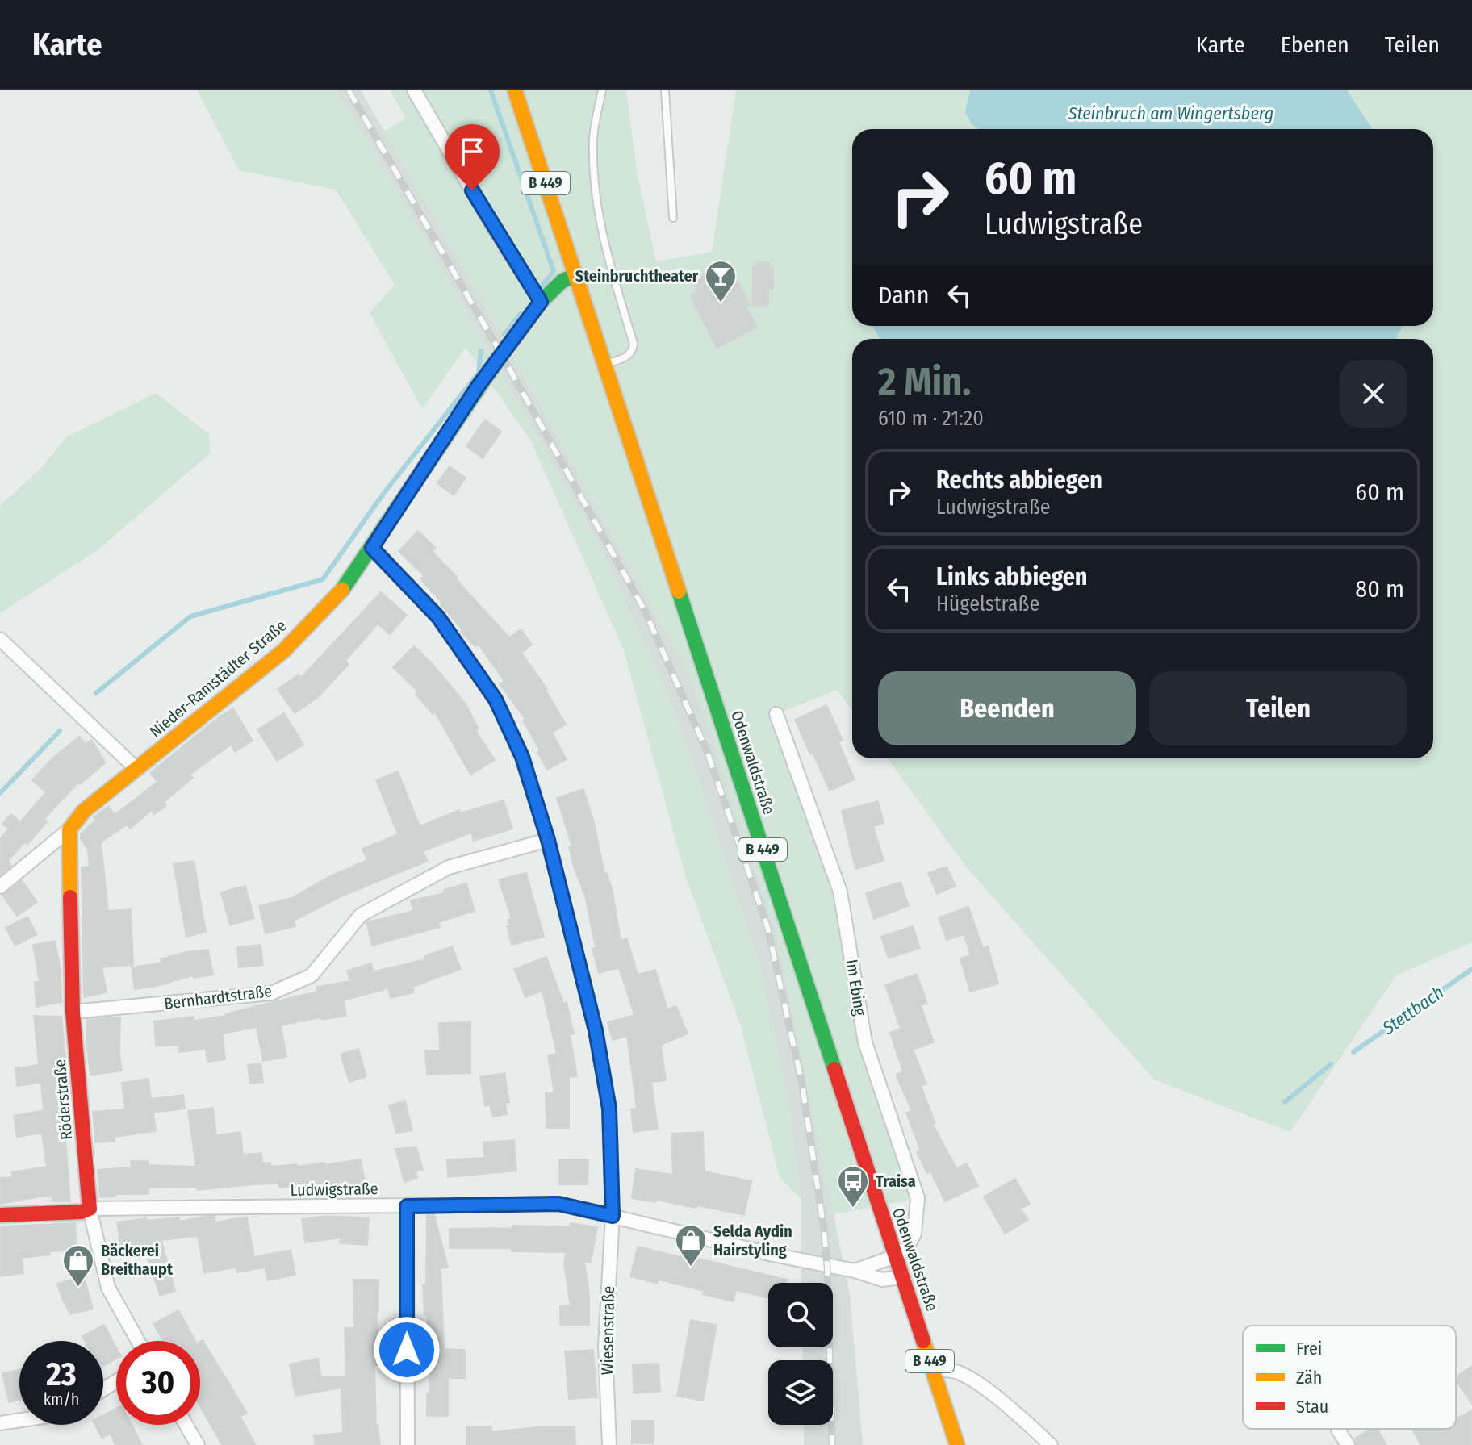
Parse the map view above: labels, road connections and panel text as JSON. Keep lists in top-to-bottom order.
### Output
{
  "streets": {
    "main road": [
      "B 449",
      "Nieder-Ramstädter Straße",
      "Odenwaldstraße",
      "Röderstraße",
      "Ludwigstraße"
    ],
    "street": ["Im Ebing", "Bernhardtstraße", "Wiesenstraße"]
  },
  "crossings": [
    ["Nieder-Ramstädter Straße", "Odenwaldstraße"],
    ["Nieder-Ramstädter Straße", "Röderstraße"],
    ["Nieder-Ramstädter Straße", "Wiesenstraße"],
    ["Odenwaldstraße", "Im Ebing"],
    ["Odenwaldstraße", "Ludwigstraße"],
    ["Bernhardtstraße", "Röderstraße"],
    ["Bernhardtstraße", "Wiesenstraße"],
    ["Röderstraße", "Ludwigstraße"],
    ["Ludwigstraße", "Wiesenstraße"]
  ],
  "water": ["Steinbruch am Wingertsberg", "Stettbach"],
  "places": {
    "bar": ["Steinbruchtheater"],
    "bus stop": ["Traisa"],
    "shop": ["Selda Aydin Hairstyling", "Bäckerei Breithaupt"]
  },
  "legend": ["Frei", "Zäh", "Stau"],
  "page": {
    "header": "Karte",
    "nav": ["Karte", "Ebenen", "Teilen"],
    "turn": ["60 m", "Ludwigstraße"],
    "then": "Dann",
    "heading": ["2 Min.", "610 m · 21:20"],
    "list": [
      {
        "name": "Rechts abbiegen",
        "note": "Ludwigstraße",
        "value": "60 m"
      },
      {
        "name": "Links abbiegen",
        "note": "Hügelstraße",
        "value": "80 m"
      }
    ],
    "buttons": ["Beenden", "Teilen"],
    "speed": "23 km/h",
    "limit": "30"
  }
}
